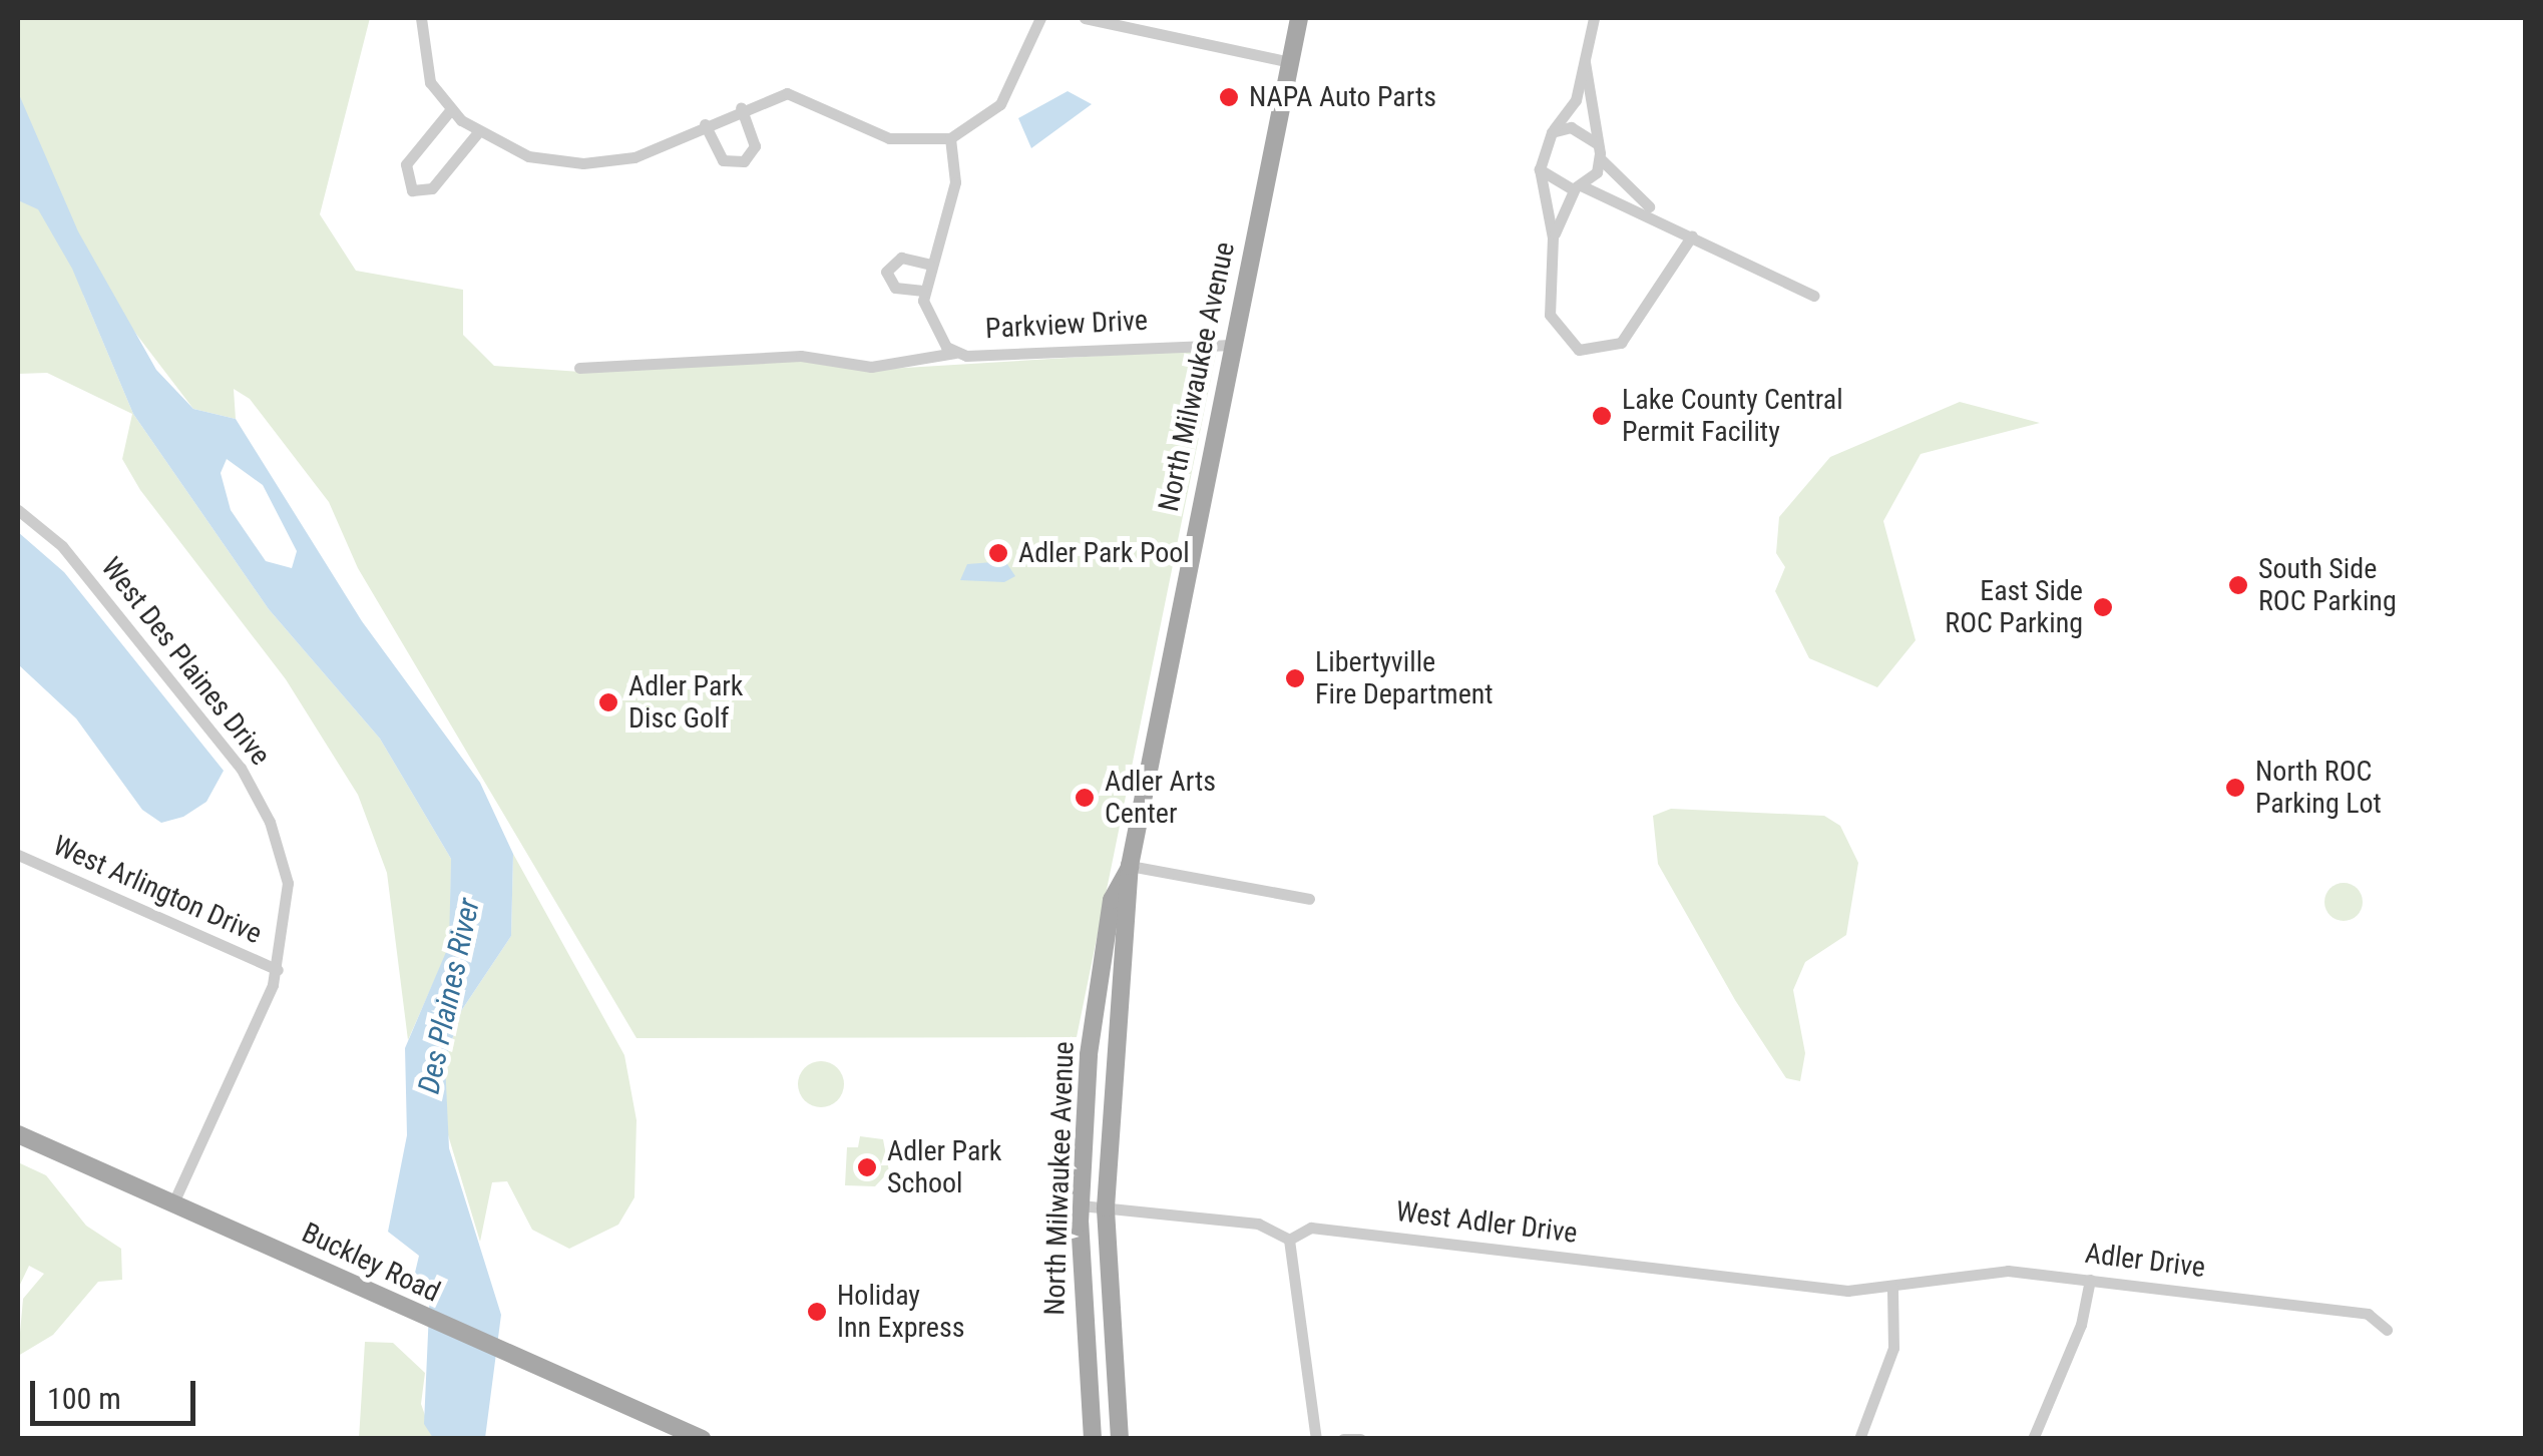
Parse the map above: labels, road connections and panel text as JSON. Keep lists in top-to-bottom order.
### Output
{
  "streets": {
    "main road": ["North Milwaukee Avenue", "Buckley Road"],
    "street": [
      "Parkview Drive",
      "West Des Plaines Drive",
      "West Arlington Drive",
      "West Adler Drive",
      "Adler Drive"
    ]
  },
  "crossings": [
    ["Parkview Drive", "North Milwaukee Avenue"],
    ["West Des Plaines Drive", "West Arlington Drive"],
    ["West Des Plaines Drive", "Buckley Road"],
    ["West Adler Drive", "Adler Drive"]
  ],
  "water": ["Des Plaines River"],
  "places": [
    "NAPA Auto Parts",
    "Lake County Central Permit Facility",
    "Adler Park Pool",
    "South Side ROC Parking",
    "East Side ROC Parking",
    "Libertyville Fire Department",
    "Adler Park Disc Golf",
    "North ROC Parking Lot",
    "Adler Arts Center",
    "Adler Park School",
    "Holiday Inn Express"
  ],
  "scale_bar": "100 m"
}
